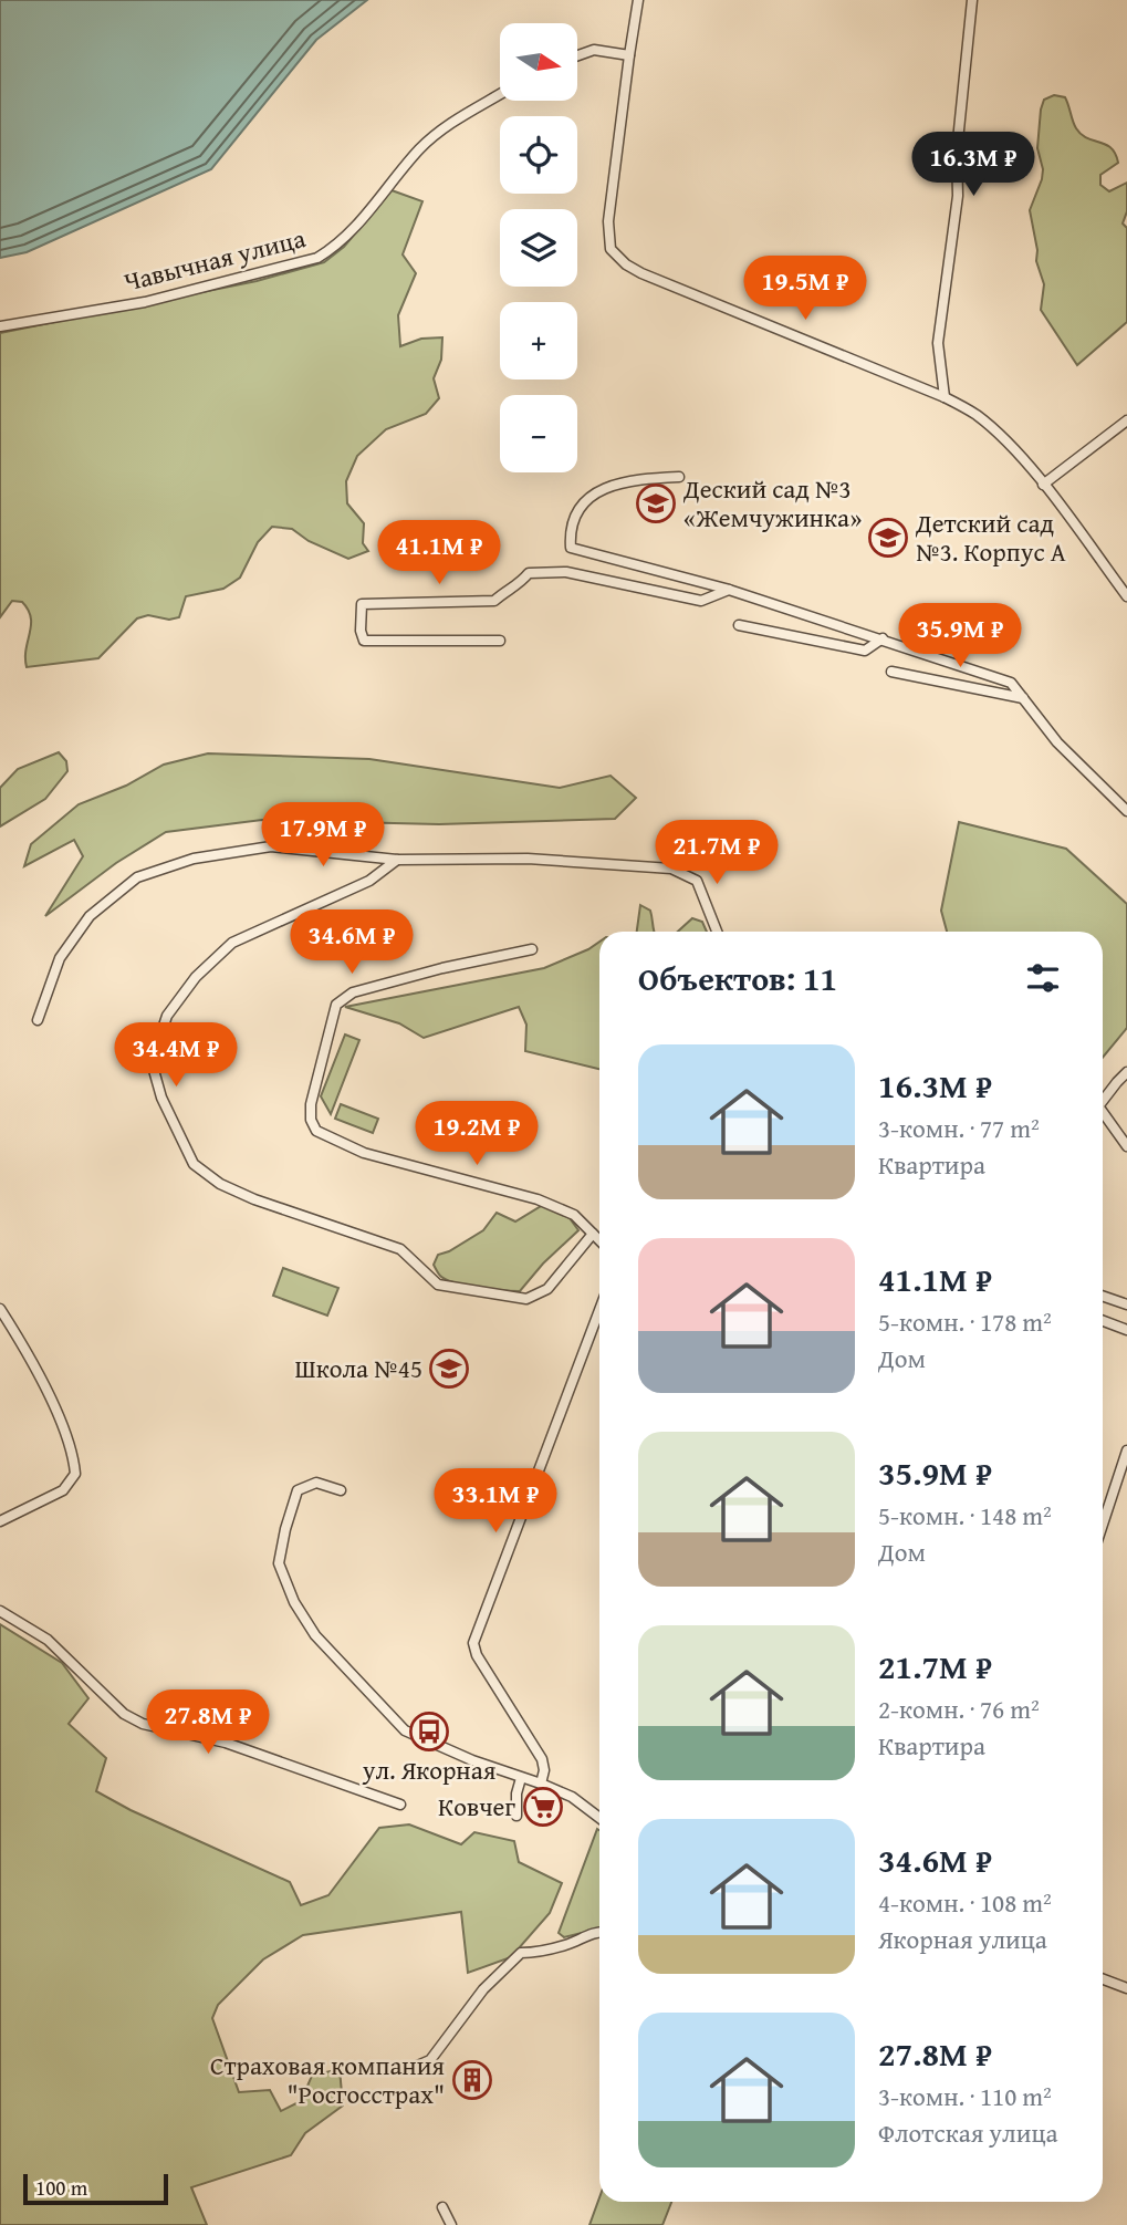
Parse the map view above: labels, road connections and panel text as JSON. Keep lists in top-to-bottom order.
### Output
{
  "streets": {
    "street": ["Чавычная улица"]
  },
  "places": {
    "school or university": ["Деский сад №3 «Жемчужинка»", "Детский сад №3. Корпус А", "Школа №45"],
    "bus stop": ["ул. Якорная"],
    "supermarket": ["Ковчег"],
    "building": ["Страховая компания \"Росгосстрах\""]
  },
  "scale_bar": "100 m",
  "north": "right",
  "page": {
    "map_buttons": ["+", "−"],
    "price": [
      "16.3M ₽",
      "19.5M ₽",
      "41.1M ₽",
      "35.9M ₽",
      "17.9M ₽",
      "21.7M ₽",
      "34.6M ₽",
      "34.4M ₽",
      "19.2M ₽",
      "33.1M ₽",
      "27.8M ₽"
    ],
    "heading": "Объектов: 11",
    "list": [
      {
        "name": "16.3M ₽",
        "note": "3-комн. · 77 m² · Квартира"
      },
      {
        "name": "41.1M ₽",
        "note": "5-комн. · 178 m² · Дом"
      },
      {
        "name": "35.9M ₽",
        "note": "5-комн. · 148 m² · Дом"
      },
      {
        "name": "21.7M ₽",
        "note": "2-комн. · 76 m² · Квартира"
      },
      {
        "name": "34.6M ₽",
        "note": "4-комн. · 108 m² · Якорная улица"
      },
      {
        "name": "27.8M ₽",
        "note": "3-комн. · 110 m² · Флотская улица"
      }
    ],
    "scale": "100 m"
  }
}
